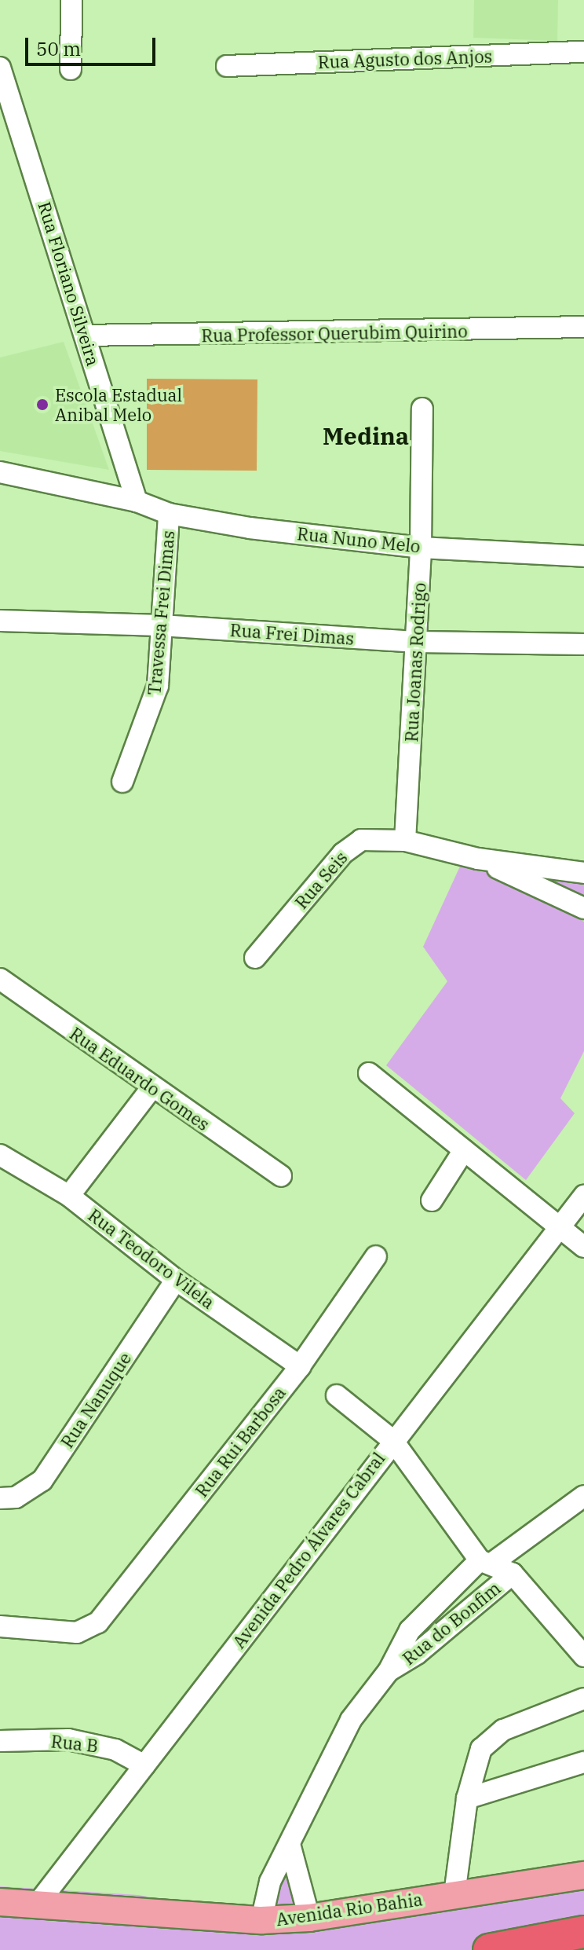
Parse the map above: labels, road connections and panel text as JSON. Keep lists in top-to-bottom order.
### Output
{
  "streets": {
    "main road": ["Avenida Rio Bahia"],
    "street": [
      "Rua Agusto dos Anjos",
      "Rua Floriano Silveira",
      "Rua Professor Querubim Quirino",
      "Rua Nuno Melo",
      "Travessa Frei Dimas",
      "Rua Frei Dimas",
      "Rua Joanas Rodrigo",
      "Rua Seis",
      "Rua Eduardo Gomes",
      "Rua Teodoro Vilela",
      "Rua Nanuque",
      "Rua Rui Barbosa",
      "Avenida Pedro Álvares Cabral",
      "Rua do Bonfim",
      "Rua B"
    ]
  },
  "crossings": [
    ["Rua Floriano Silveira", "Rua Professor Querubim Quirino"],
    ["Rua Floriano Silveira", "Rua Nuno Melo"],
    ["Rua Nuno Melo", "Travessa Frei Dimas"],
    ["Rua Nuno Melo", "Rua Joanas Rodrigo"],
    ["Travessa Frei Dimas", "Rua Frei Dimas"],
    ["Rua Frei Dimas", "Rua Joanas Rodrigo"],
    ["Rua Joanas Rodrigo", "Rua Seis"],
    ["Rua Teodoro Vilela", "Rua Nanuque"],
    ["Rua Teodoro Vilela", "Rua Rui Barbosa"],
    ["Avenida Pedro Álvares Cabral", "Rua B"],
    ["Avenida Pedro Álvares Cabral", "Avenida Rio Bahia"],
    ["Rua do Bonfim", "Avenida Rio Bahia"]
  ],
  "districts": ["Medina"],
  "places": ["Escola Estadual Anibal Melo"],
  "scale_bar": "50 m"
}
